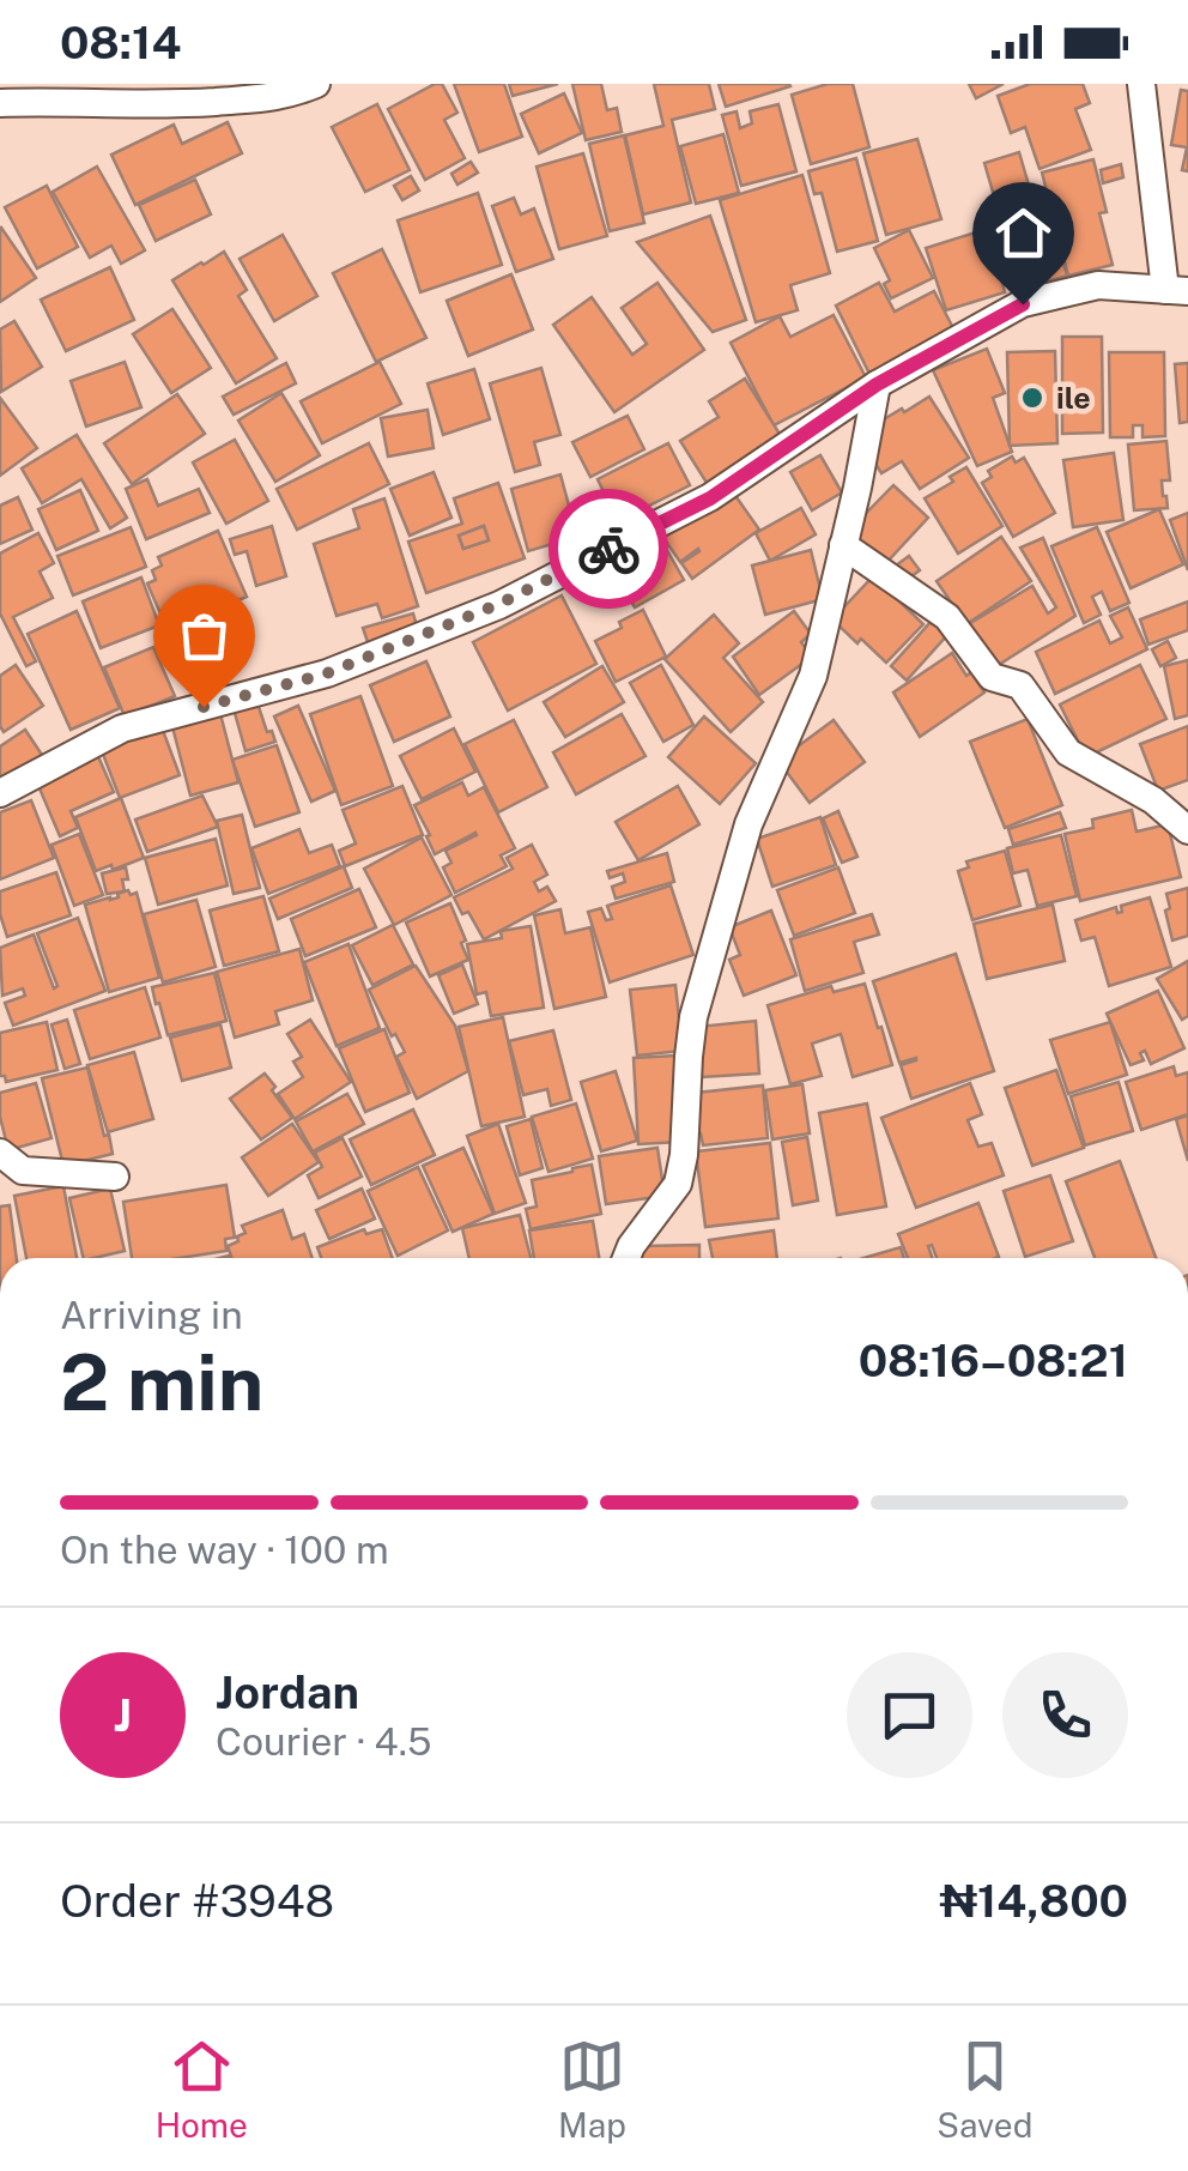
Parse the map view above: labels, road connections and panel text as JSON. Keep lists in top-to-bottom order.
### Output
{
  "places": ["ile"],
  "page": {
    "status": "08:14",
    "heading": ["2 min", "Arriving in", "08:16–08:21"],
    "panel": [
      "Jordan",
      "Courier · 4.5",
      "Order #3948",
      "₦14,800"
    ],
    "bar": "On the way · 100 m",
    "round": "J",
    "tabs": ["Home", "Map", "Saved"]
  }
}
